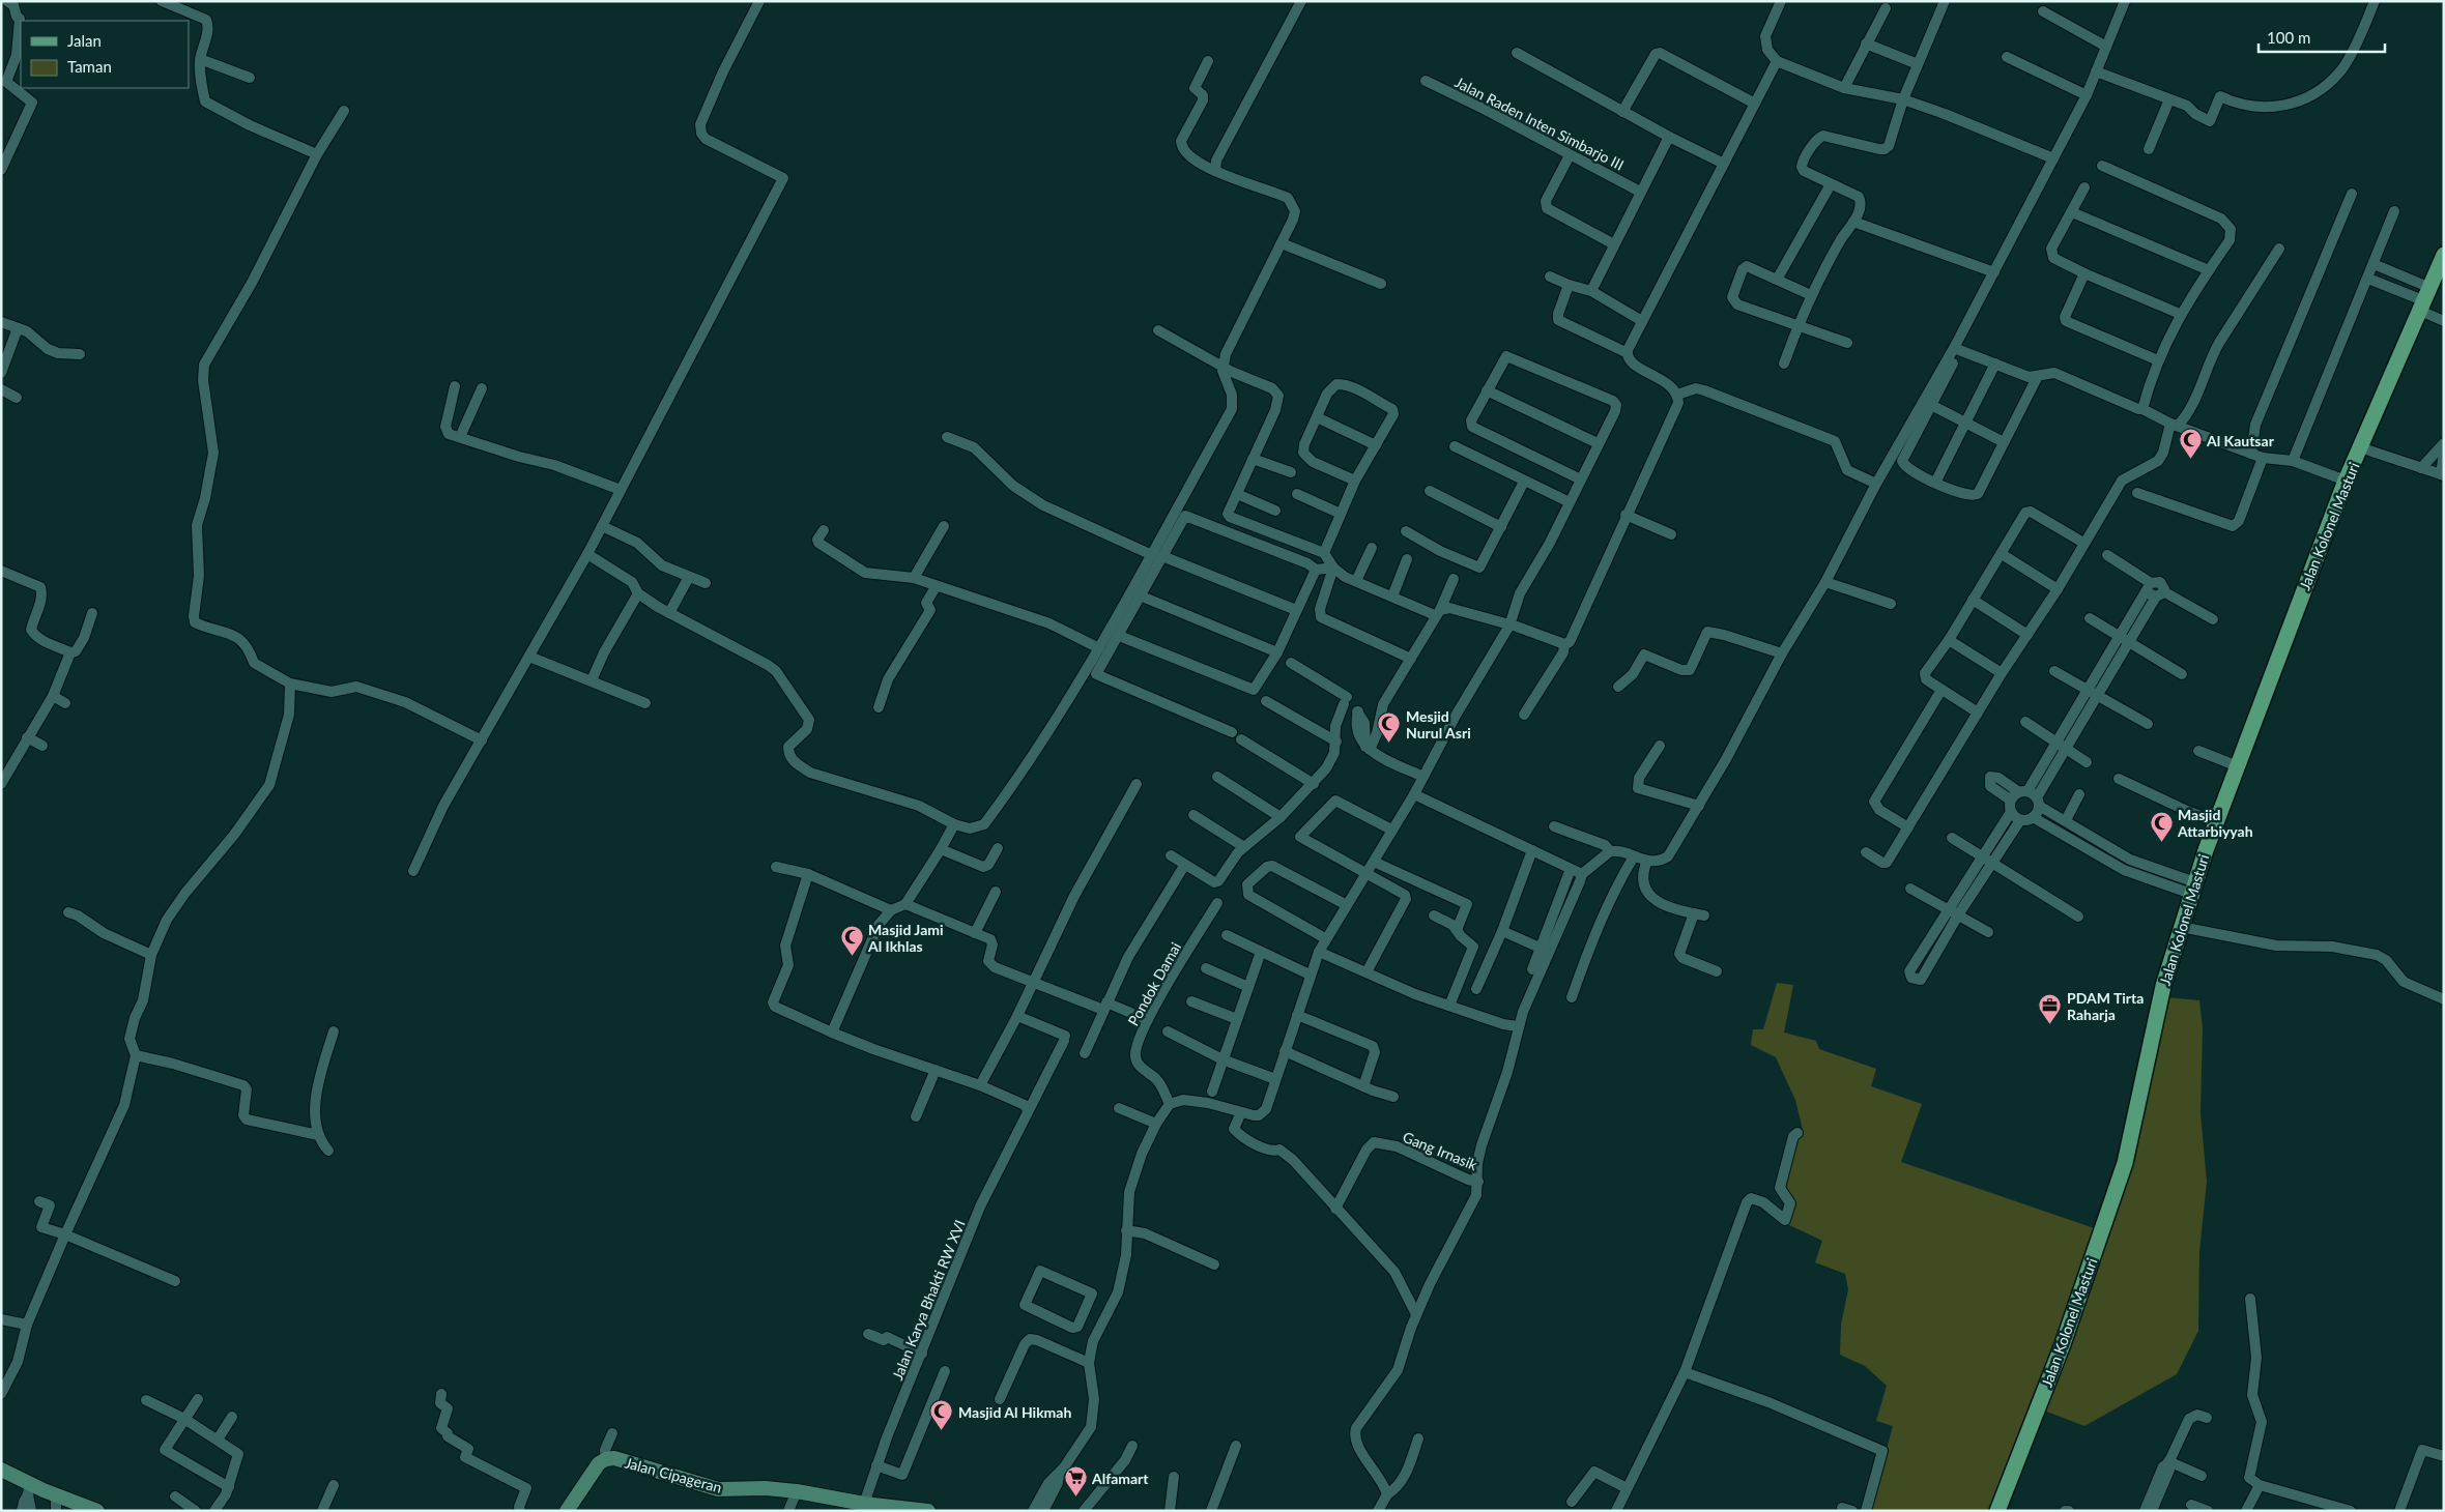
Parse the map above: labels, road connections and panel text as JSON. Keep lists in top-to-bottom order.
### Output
{
  "streets": {
    "main road": ["Jalan Kolonel Masturi"],
    "street": [
      "Jalan Raden Inten Simbarjo III",
      "Pondok Damai",
      "Gang Irnasik",
      "Jalan Karya Bhakti RW XVI",
      "Jalan Cipageran"
    ]
  },
  "crossings": [
    ["Jalan Karya Bhakti RW XVI", "Jalan Cipageran"]
  ],
  "places": {
    "mosque": [
      "Al Kautsar",
      "Mesjid Nurul Asri",
      "Masjid Attarbiyyah",
      "Masjid Jami Al Ikhlas",
      "Masjid Al Hikmah"
    ],
    "office": ["PDAM Tirta Raharja"],
    "supermarket": ["Alfamart"]
  },
  "legend": ["Jalan", "Taman"],
  "scale_bar": "100 m"
}
